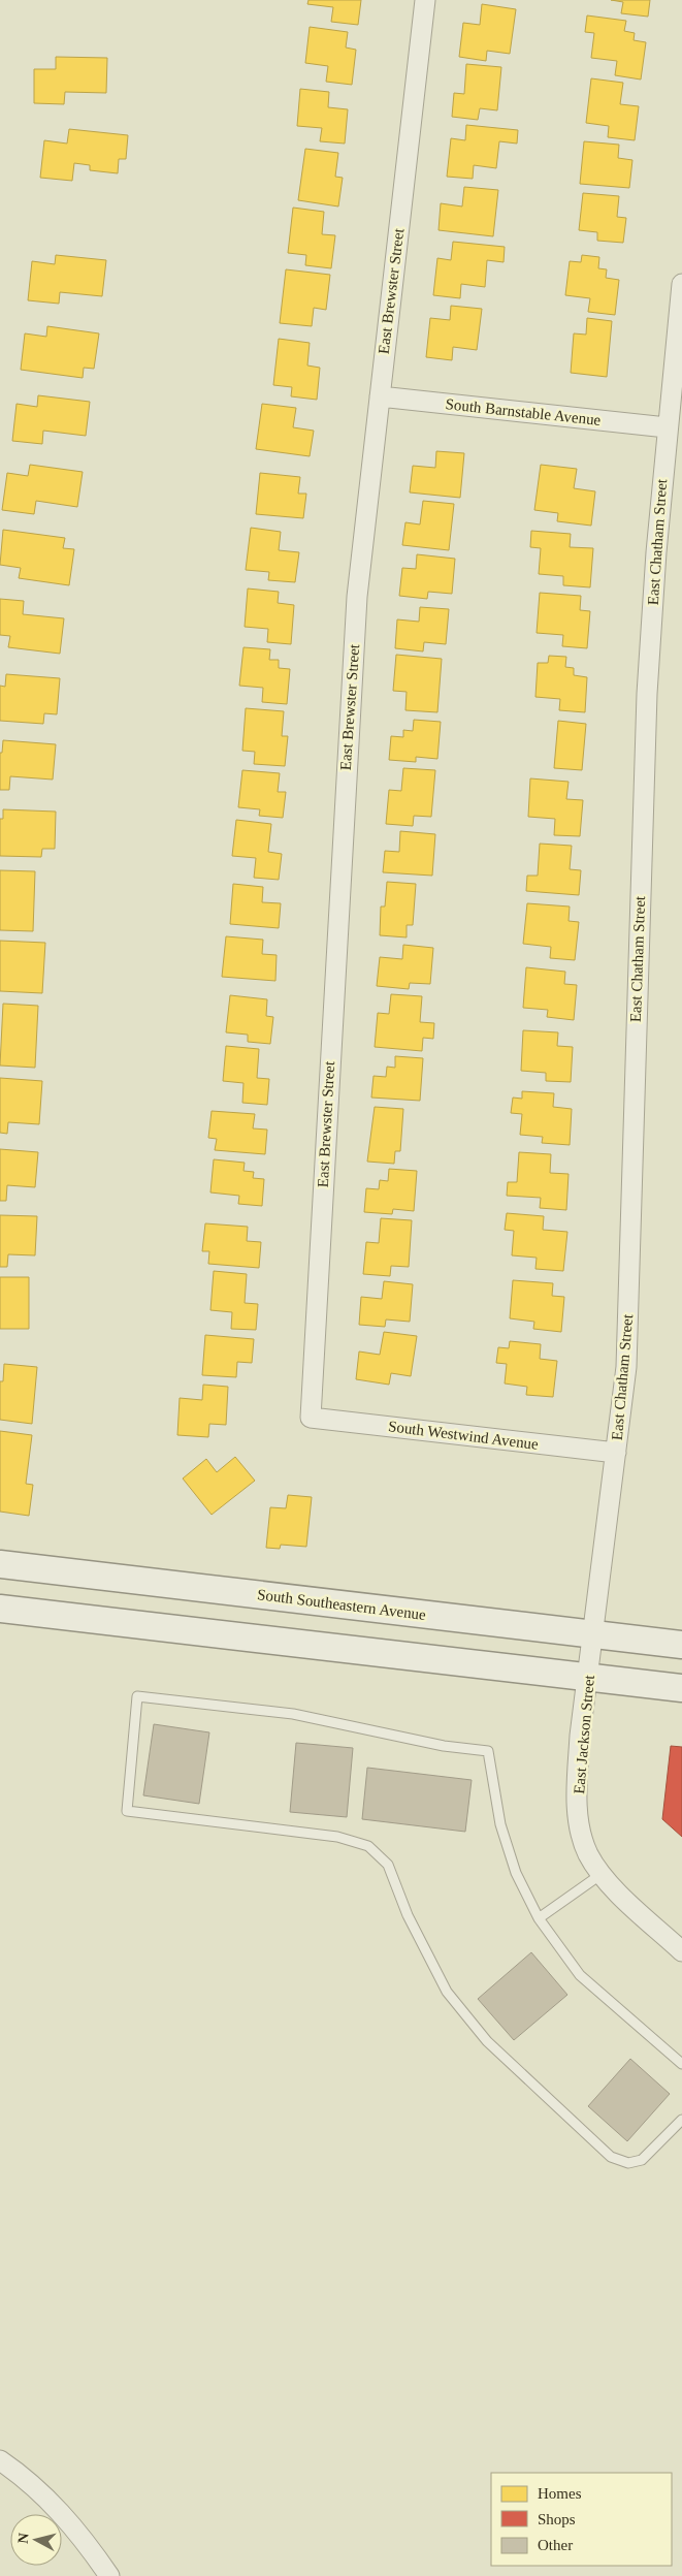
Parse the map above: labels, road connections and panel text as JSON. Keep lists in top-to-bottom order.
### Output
{
  "streets": {
    "main road": ["South Southeastern Avenue"],
    "street": [
      "East Brewster Street",
      "South Barnstable Avenue",
      "East Chatham Street",
      "South Westwind Avenue",
      "East Jackson Street"
    ]
  },
  "crossings": [
    ["East Brewster Street", "South Barnstable Avenue"],
    ["East Brewster Street", "South Westwind Avenue"],
    ["South Barnstable Avenue", "East Chatham Street"],
    ["East Chatham Street", "South Westwind Avenue"],
    ["East Chatham Street", "South Southeastern Avenue"],
    ["East Chatham Street", "East Jackson Street"],
    ["South Southeastern Avenue", "East Jackson Street"]
  ],
  "legend": ["Homes", "Shops", "Other"],
  "north": "left"
}
